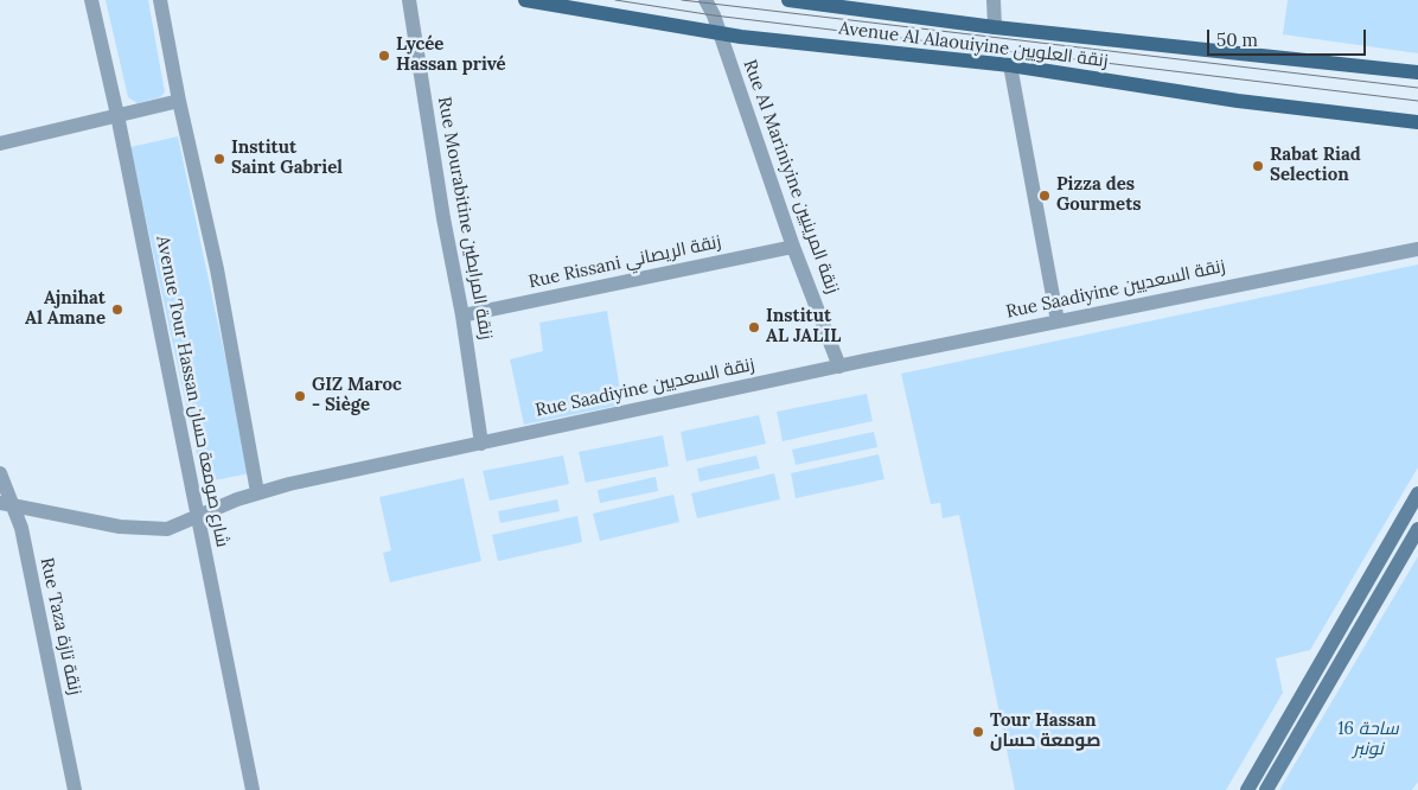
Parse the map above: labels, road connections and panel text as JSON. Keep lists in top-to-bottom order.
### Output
{
  "streets": {
    "main road": ["Avenue Al Alaouiyine زنقة العلويين"],
    "street": [
      "Rue Al Mariniyine زنقة المرينيين",
      "Rue Mourabitine زنقة المرابطين",
      "Rue Rissani زنقة الريصاني",
      "Rue Saadiyine زنقة السعديين",
      "Avenue Tour Hassan شارع صومعة حسان",
      "Rue Taza زنقة تازة"
    ]
  },
  "crossings": [
    ["Avenue Al Alaouiyine زنقة العلويين", "Rue Al Mariniyine زنقة المرينيين"],
    ["Rue Al Mariniyine زنقة المرينيين", "Rue Rissani زنقة الريصاني"],
    ["Rue Al Mariniyine زنقة المرينيين", "Rue Saadiyine زنقة السعديين"],
    ["Rue Mourabitine زنقة المرابطين", "Rue Rissani زنقة الريصاني"],
    ["Rue Mourabitine زنقة المرابطين", "Rue Saadiyine زنقة السعديين"],
    ["Rue Saadiyine زنقة السعديين", "Avenue Tour Hassan شارع صومعة حسان"],
    ["Rue Saadiyine زنقة السعديين", "Rue Taza زنقة تازة"]
  ],
  "parks": ["ساحة 16 نونبر"],
  "places": [
    "Lycée Hassan privé",
    "Institut Saint Gabriel",
    "Rabat Riad Selection",
    "Pizza des Gourmets",
    "Ajnihat Al Amane",
    "Institut AL JALIL",
    "GIZ Maroc - Siège",
    "Tour Hassan صومعة حسان"
  ],
  "scale_bar": "50 m"
}
